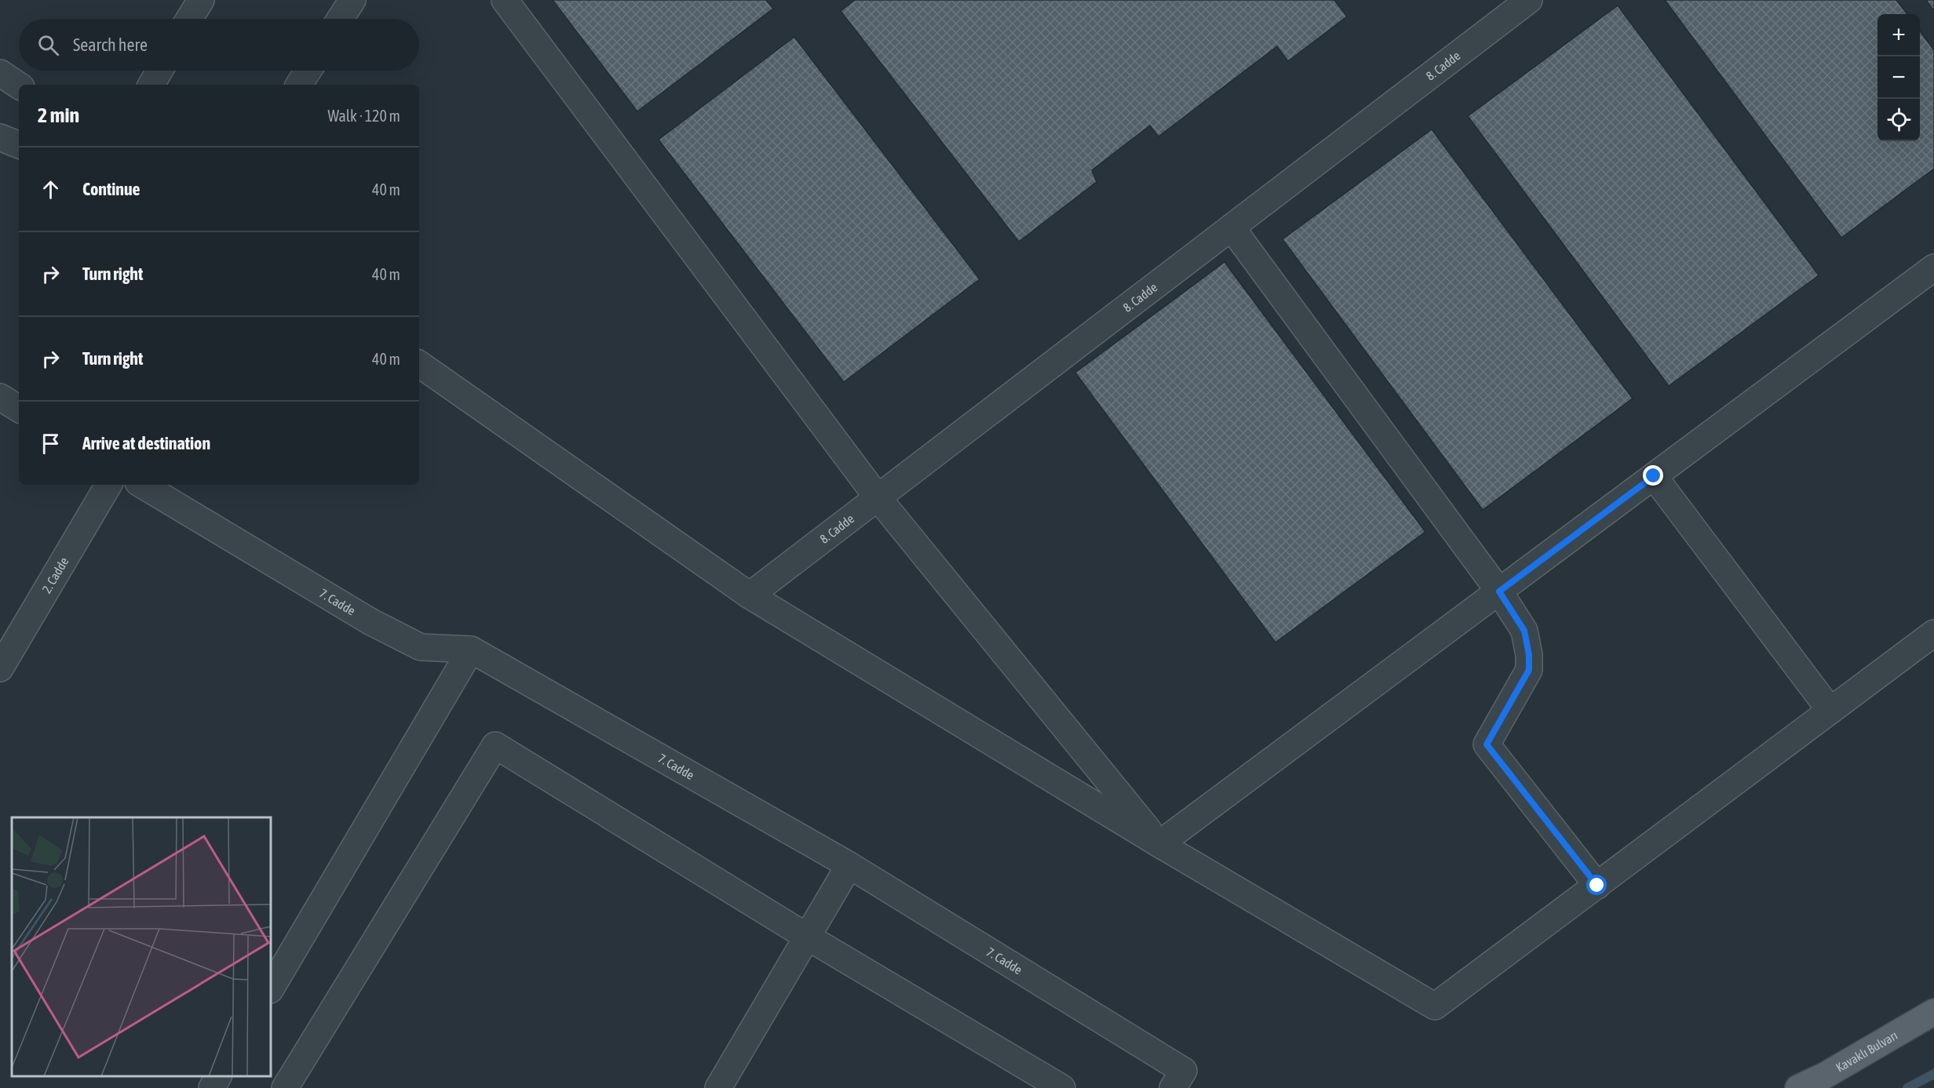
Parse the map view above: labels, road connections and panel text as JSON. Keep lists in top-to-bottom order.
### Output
{
  "streets": {
    "main road": ["Kavaklı Bulvarı"],
    "street": ["8. Cadde", "2. Cadde", "7. Cadde"]
  },
  "page": {
    "map_buttons": ["+", "−"],
    "search": "Search here",
    "heading": ["2 min", "Walk · 120 m"],
    "list": [
      ["Continue", "40 m"],
      ["Turn right", "40 m"],
      ["Turn right", "40 m"],
      "Arrive at destination"
    ]
  }
}
